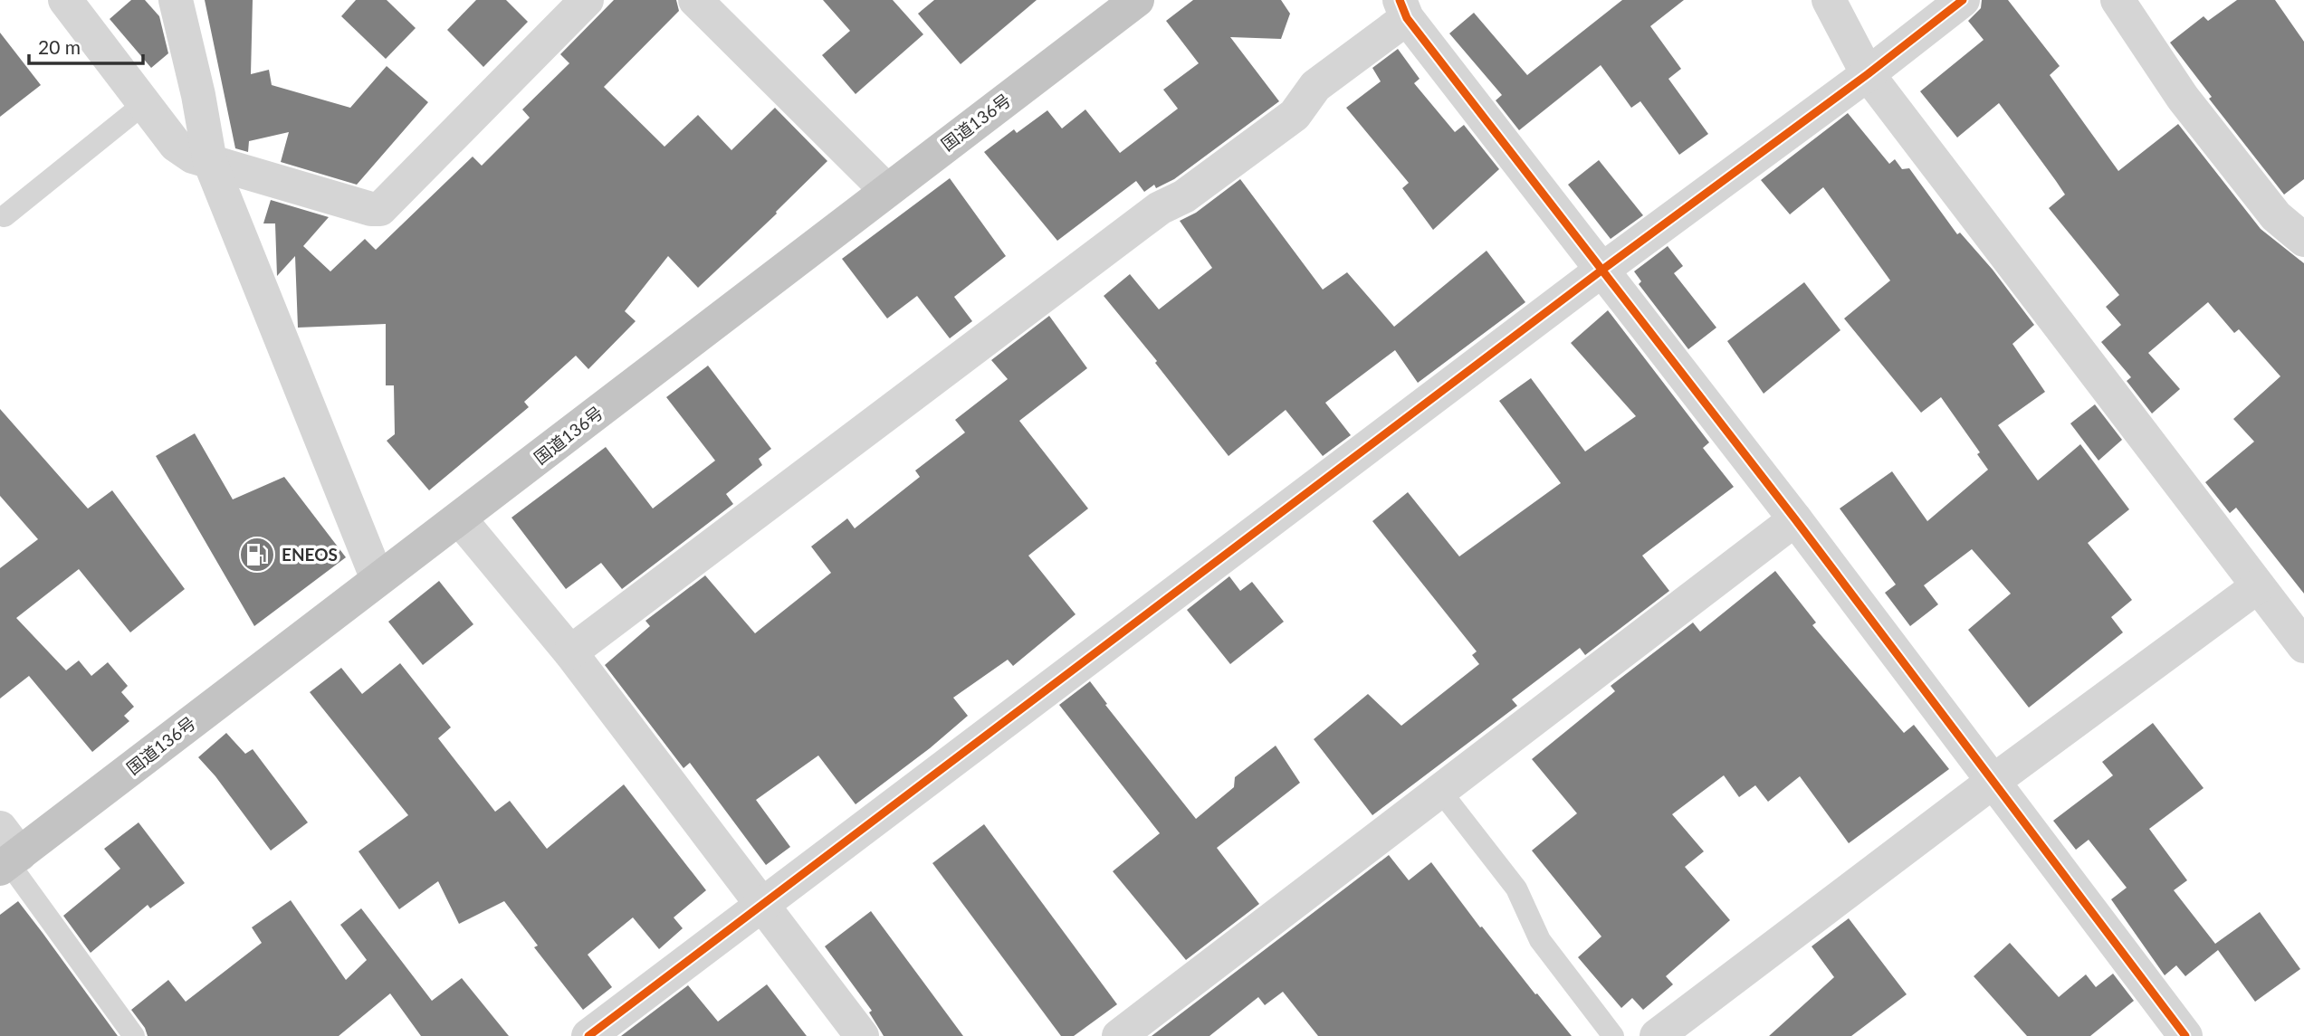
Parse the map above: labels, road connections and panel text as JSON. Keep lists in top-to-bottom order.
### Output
{
  "streets": {
    "highway": ["国道136号"]
  },
  "places": {
    "fuel station": ["ENEOS"]
  },
  "scale_bar": "20 m"
}
